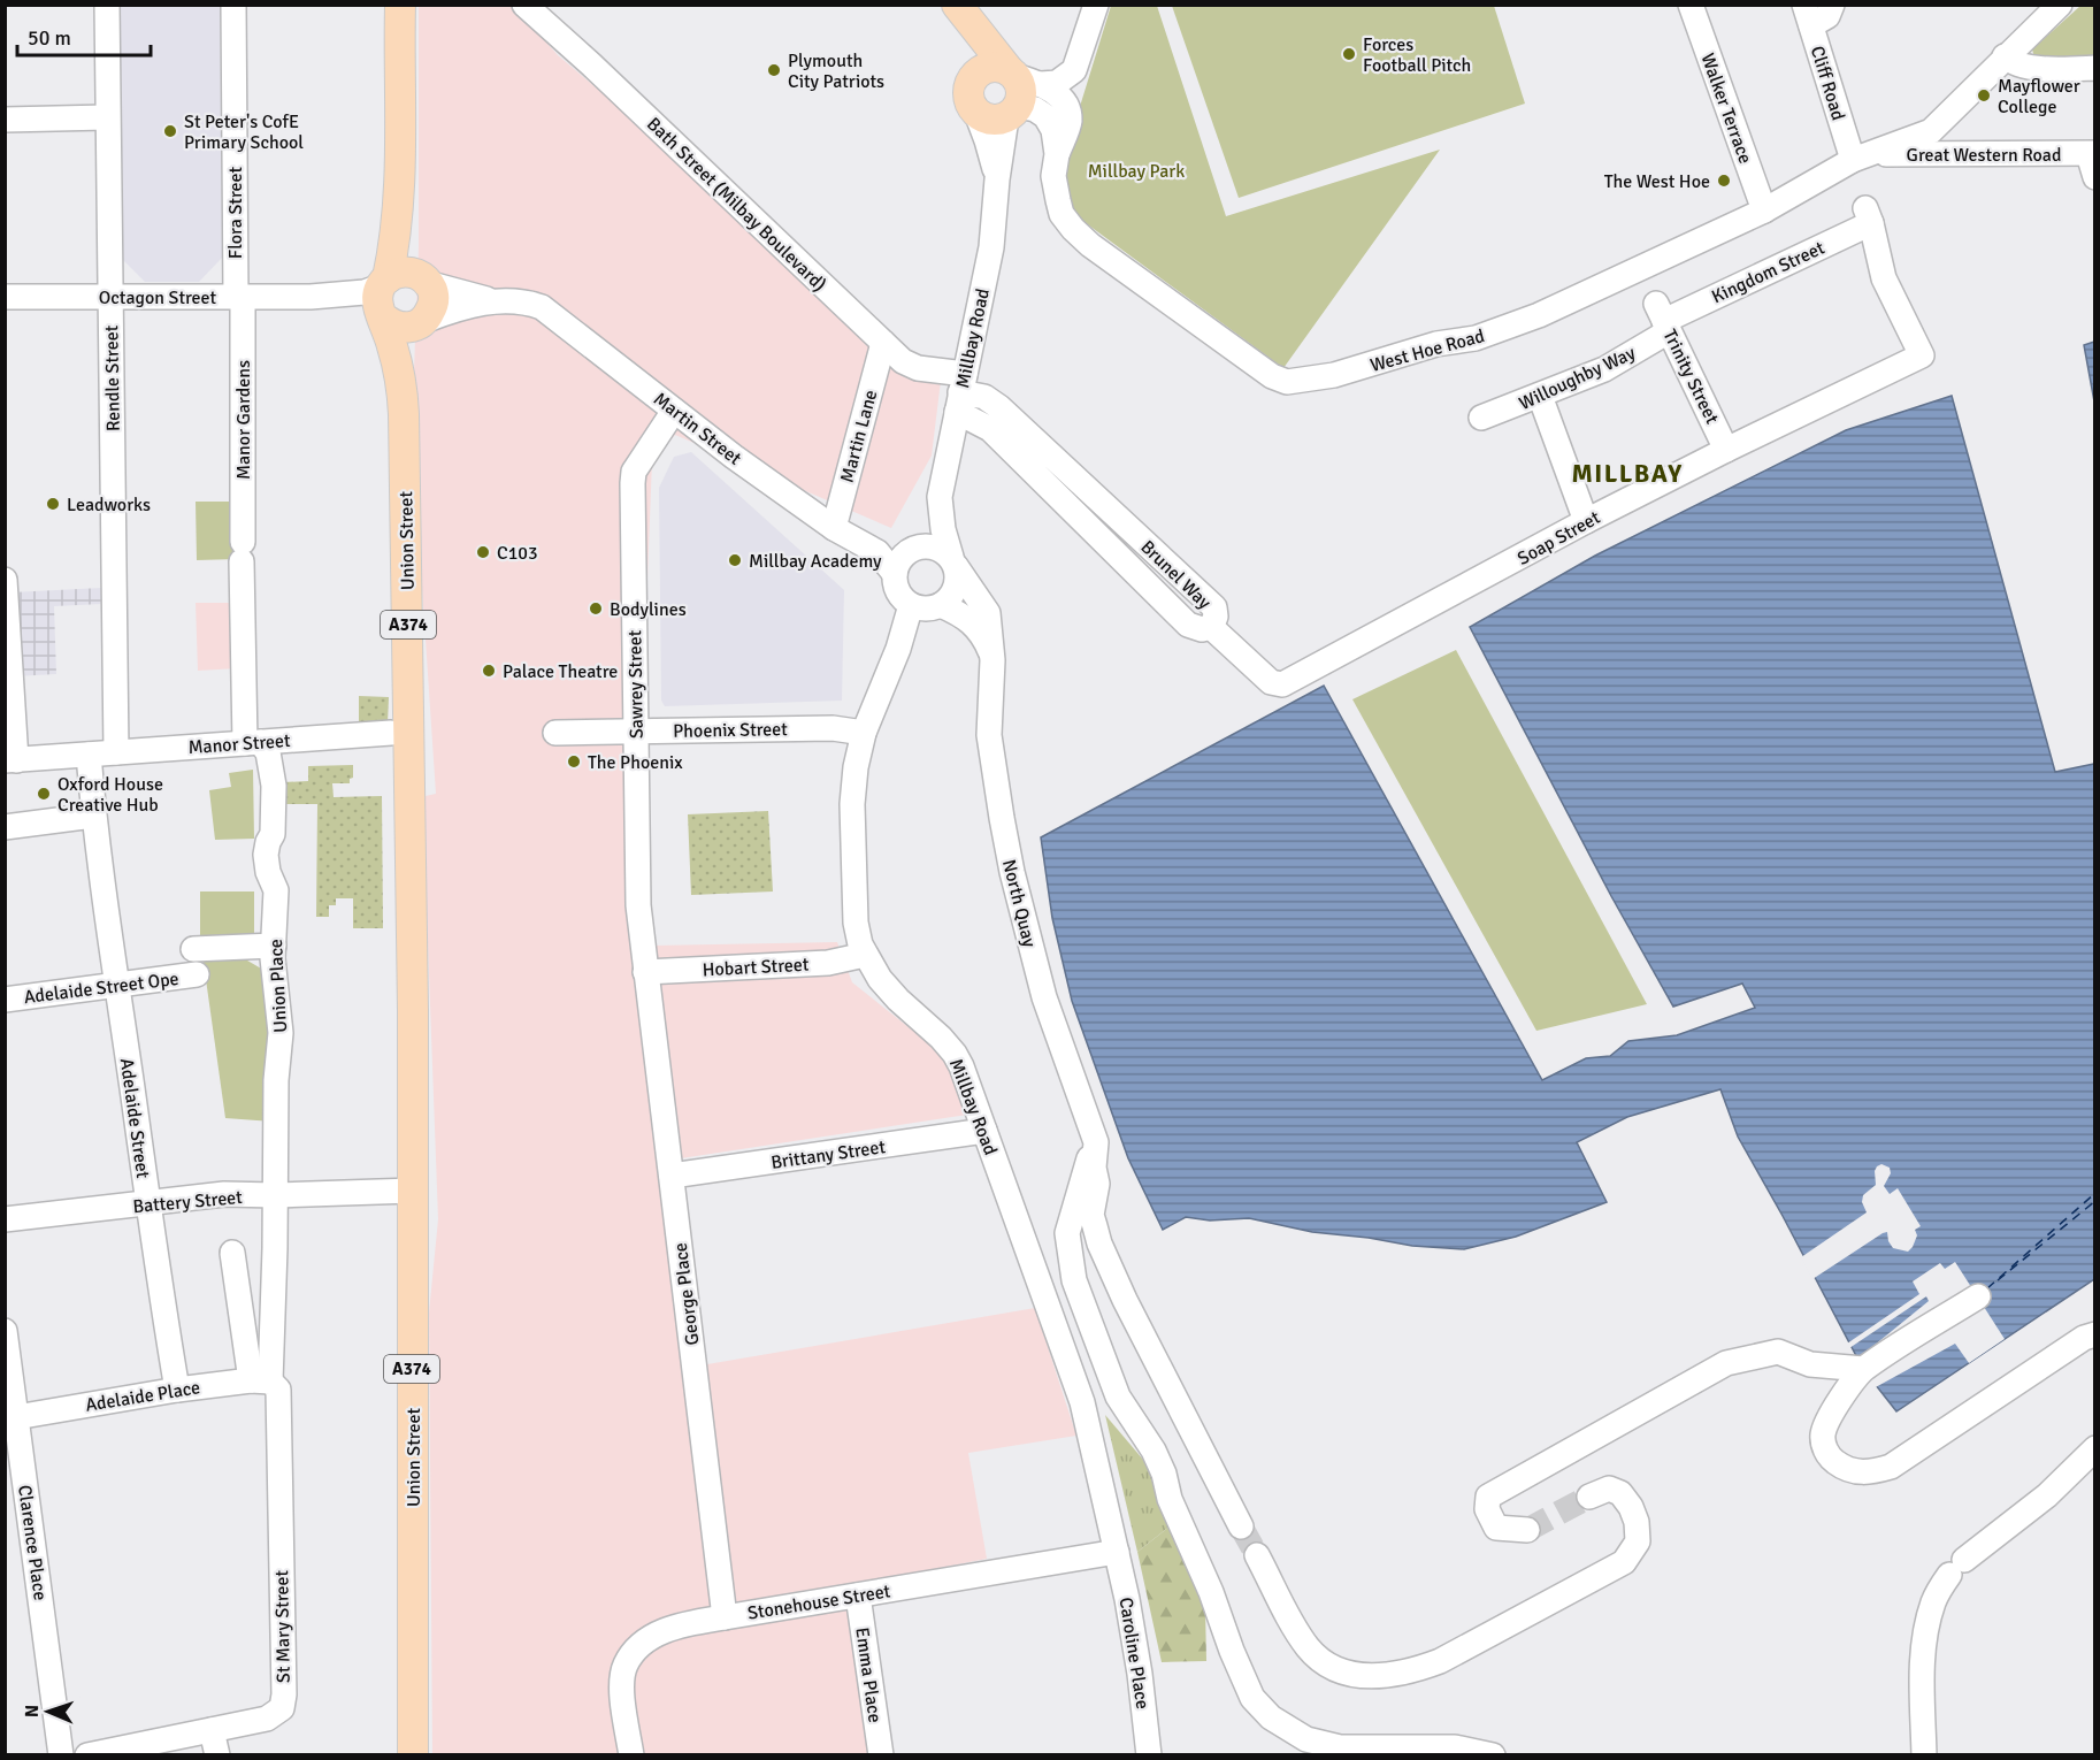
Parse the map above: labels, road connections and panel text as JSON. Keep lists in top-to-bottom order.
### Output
{
  "streets": {
    "main road": ["Union Street", "A374"],
    "street": [
      "Cliff Road",
      "Walker Terrace",
      "Great Western Road",
      "Bath Street (Milbay Boulevard)",
      "Flora Street",
      "Kingdom Street",
      "Octagon Street",
      "Millbay Road",
      "West Hoe Road",
      "Trinity Street",
      "Willoughby Way",
      "Rendle Street",
      "Manor Gardens",
      "Martin Street",
      "Martin Lane",
      "Soap Street",
      "Brunel Way",
      "Sawrey Street",
      "Phoenix Street",
      "Manor Street",
      "North Quay",
      "Hobart Street",
      "Union Place",
      "Adelaide Street Ope",
      "Adelaide Street",
      "Brittany Street",
      "Battery Street",
      "George Place",
      "Adelaide Place",
      "Clarence Place",
      "Stonehouse Street",
      "St Mary Street",
      "Caroline Place",
      "Emma Place"
    ]
  },
  "crossings": [
    ["Cliff Road", "Great Western Road"],
    ["Cliff Road", "West Hoe Road"],
    ["Walker Terrace", "West Hoe Road"],
    ["Great Western Road", "West Hoe Road"],
    ["Bath Street (Milbay Boulevard)", "Millbay Road"],
    ["Bath Street (Milbay Boulevard)", "Martin Lane"],
    ["Bath Street (Milbay Boulevard)", "Brunel Way"],
    ["Flora Street", "Octagon Street"],
    ["Flora Street", "Manor Gardens"],
    ["Kingdom Street", "Trinity Street"],
    ["Kingdom Street", "Willoughby Way"],
    ["Kingdom Street", "Soap Street"],
    ["Octagon Street", "Rendle Street"],
    ["Octagon Street", "Manor Gardens"],
    ["Octagon Street", "Martin Street"],
    ["Octagon Street", "Union Street"],
    ["Millbay Road", "West Hoe Road"],
    ["Millbay Road", "Martin Street"],
    ["Millbay Road", "Brunel Way"],
    ["Millbay Road", "Phoenix Street"],
    ["Millbay Road", "North Quay"],
    ["Millbay Road", "Hobart Street"],
    ["Millbay Road", "Brittany Street"],
    ["Millbay Road", "Stonehouse Street"],
    ["Millbay Road", "Caroline Place"],
    ["Trinity Street", "Willoughby Way"],
    ["Trinity Street", "Soap Street"],
    ["Rendle Street", "Manor Street"],
    ["Manor Gardens", "Manor Street"],
    ["Manor Gardens", "Union Place"],
    ["Martin Street", "Martin Lane"],
    ["Martin Street", "Union Street"],
    ["Martin Street", "Sawrey Street"],
    ["Martin Street", "North Quay"],
    ["Soap Street", "Brunel Way"],
    ["Union Street", "Battery Street"],
    ["Sawrey Street", "Phoenix Street"],
    ["Sawrey Street", "Hobart Street"],
    ["Sawrey Street", "George Place"],
    ["Manor Street", "Union Place"],
    ["Hobart Street", "George Place"],
    ["Union Place", "Battery Street"],
    ["Adelaide Street Ope", "Adelaide Street"],
    ["Adelaide Street", "Battery Street"],
    ["Adelaide Street", "Adelaide Place"],
    ["Brittany Street", "George Place"],
    ["George Place", "Stonehouse Street"],
    ["Adelaide Place", "Clarence Place"],
    ["Adelaide Place", "St Mary Street"],
    ["Stonehouse Street", "Caroline Place"],
    ["Stonehouse Street", "Emma Place"]
  ],
  "districts": ["MILLBAY"],
  "parks": ["Millbay Park"],
  "places": [
    "Forces Football Pitch",
    "Plymouth City Patriots",
    "Mayflower College",
    "St Peter's CofE Primary School",
    "The West Hoe",
    "Leadworks",
    "C103",
    "Millbay Academy",
    "Bodylines",
    "Palace Theatre",
    "The Phoenix",
    "Oxford House Creative Hub"
  ],
  "scale_bar": "50 m",
  "north": "left"
}
